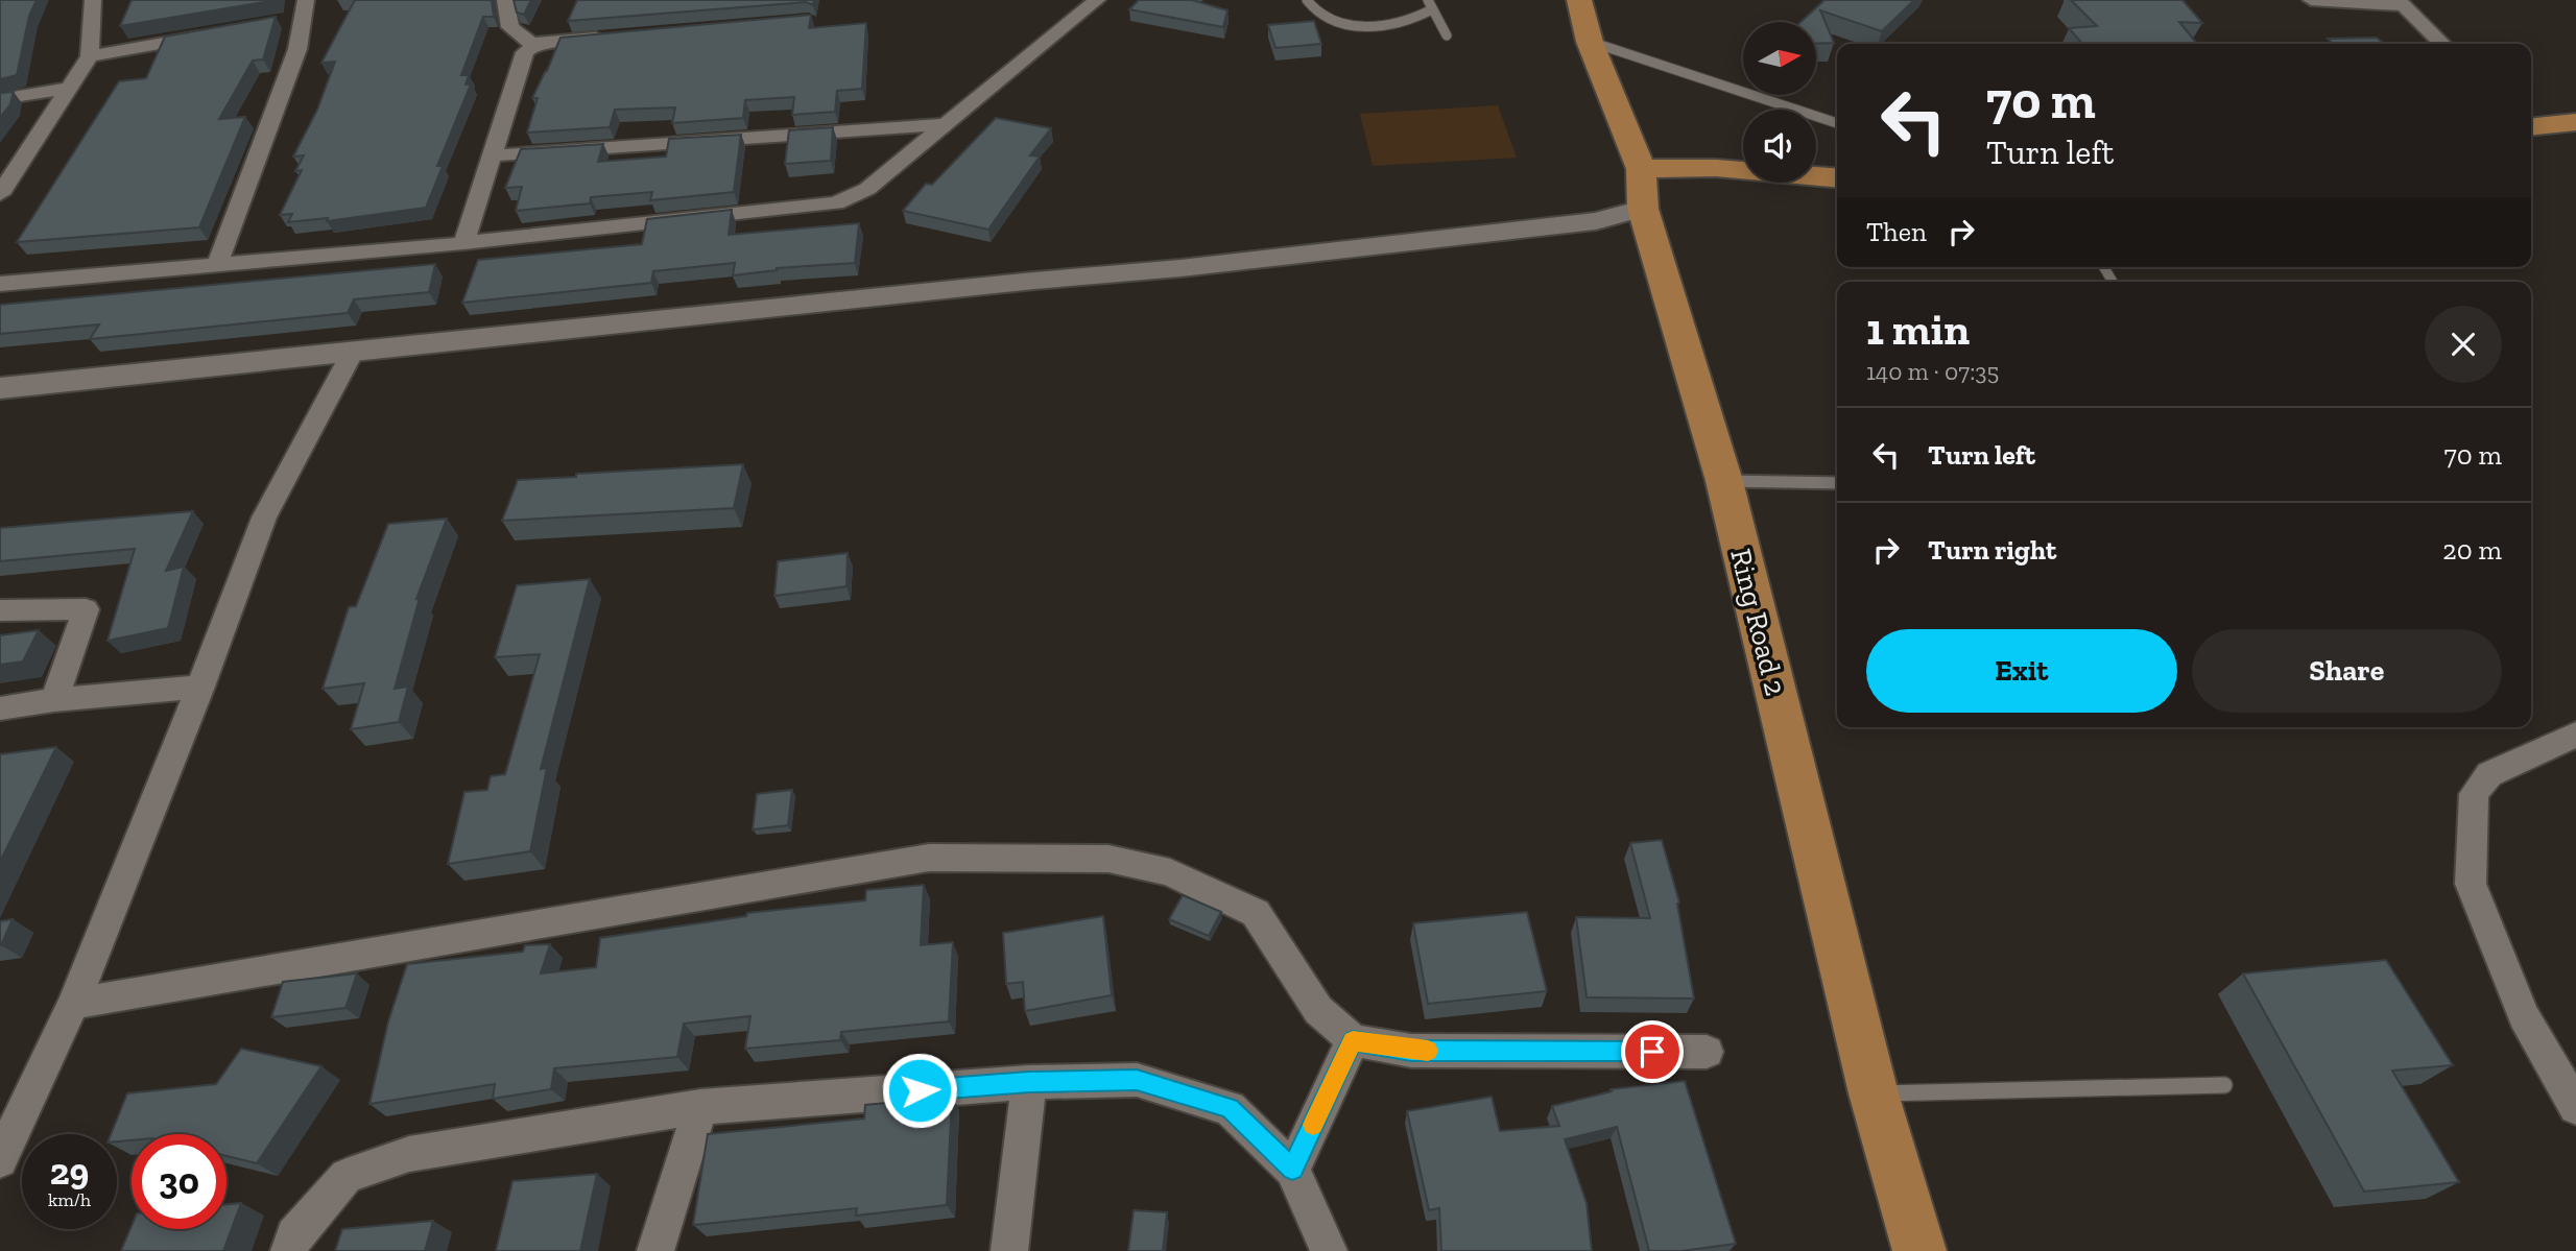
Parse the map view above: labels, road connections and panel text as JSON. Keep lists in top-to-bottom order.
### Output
{
  "streets": {
    "main road": ["Ring Road 2"]
  },
  "north": "right",
  "page": {
    "turn": ["70 m", "Turn left"],
    "then": "Then",
    "heading": ["1 min", "140 m · 07:35"],
    "list": [
      {
        "name": "Turn left",
        "value": "70 m"
      },
      {
        "name": "Turn right",
        "value": "20 m"
      }
    ],
    "buttons": ["Exit", "Share"],
    "speed": "29 km/h",
    "limit": "30"
  }
}
